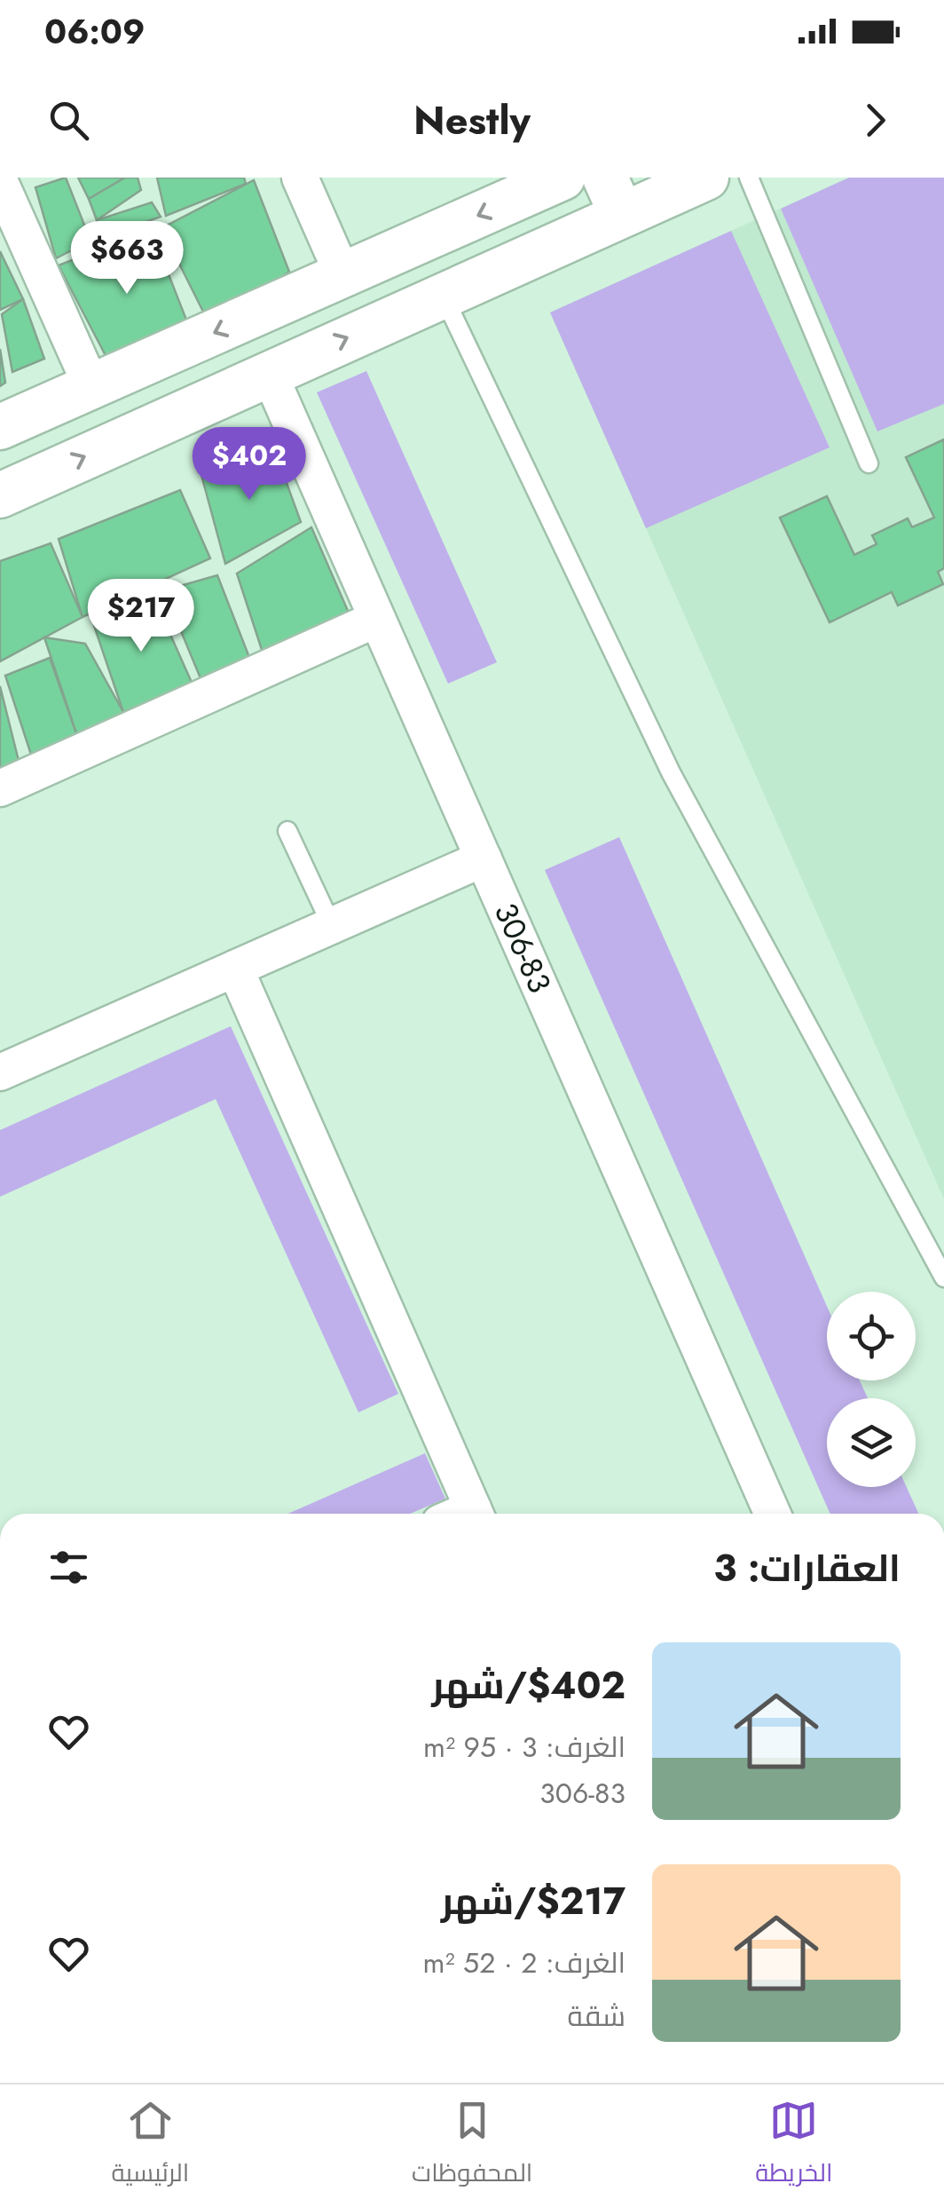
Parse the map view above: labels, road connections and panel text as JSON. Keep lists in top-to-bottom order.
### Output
{
  "streets": {
    "street": ["306-83"]
  },
  "page": {
    "status": "06:09",
    "header": "Nestly",
    "price": ["$663", "$402", "$217"],
    "heading": "العقارات: 3",
    "list": [
      {
        "name": "$402/شهر",
        "note": "الغرف: 3 · 95 m² · 306-83"
      },
      {
        "name": "$217/شهر",
        "note": "الغرف: 2 · 52 m² · شقة"
      }
    ],
    "tabs": ["الخريطة", "المحفوظات", "الرئيسية"]
  }
}
